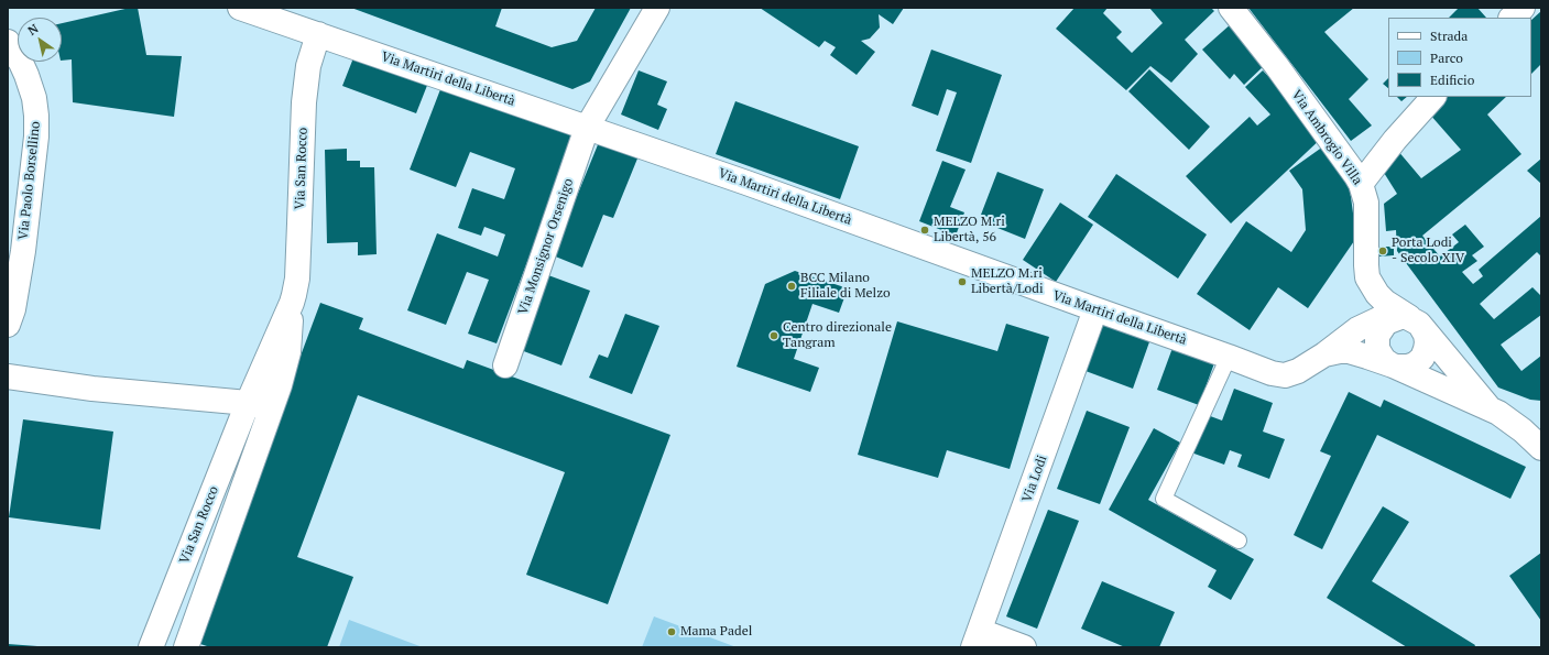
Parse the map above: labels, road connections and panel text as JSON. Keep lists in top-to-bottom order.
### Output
{
  "streets": {
    "street": [
      "Via Martiri della Libertà",
      "Via Ambrogio Villa",
      "Via San Rocco",
      "Via Paolo Borsellino",
      "Via Monsignor Orsenigo",
      "Via Lodi"
    ]
  },
  "crossings": [
    ["Via Martiri della Libertà", "Via Ambrogio Villa"],
    ["Via Martiri della Libertà", "Via San Rocco"],
    ["Via Martiri della Libertà", "Via Monsignor Orsenigo"],
    ["Via Martiri della Libertà", "Via Lodi"]
  ],
  "places": [
    "MELZO M.ri Libertà, 56",
    "Porta Lodi - Secolo XIV",
    "MELZO M.ri Libertà/Lodi",
    "BCC Milano Filiale di Melzo",
    "Centro direzionale Tangram",
    "Mama Padel"
  ],
  "legend": ["Strada", "Parco", "Edificio"],
  "north": "top left"
}
